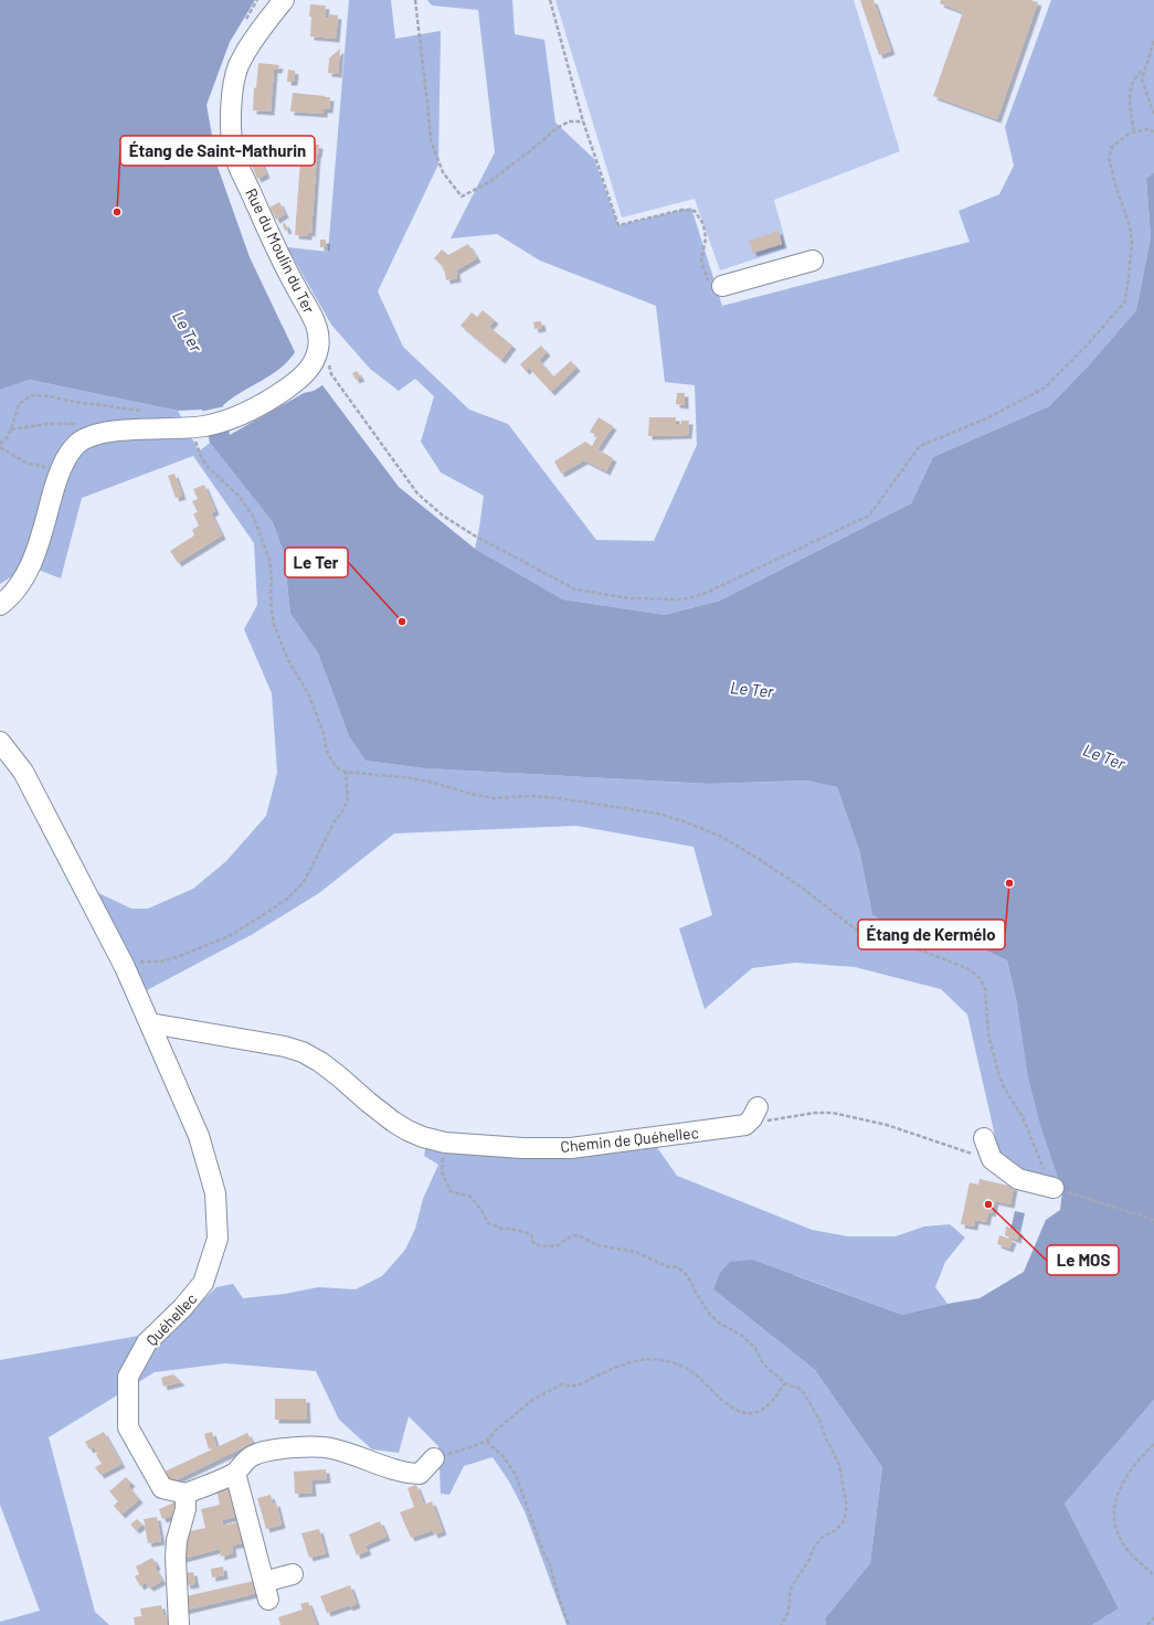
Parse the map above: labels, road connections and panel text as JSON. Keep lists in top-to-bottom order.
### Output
{
  "streets": {
    "street": ["Rue du Moulin du Ter", "Chemin de Quéhellec", "Quéhellec"]
  },
  "crossings": [
    ["Chemin de Quéhellec", "Quéhellec"]
  ],
  "water": ["Le Ter"],
  "places": [
    "Étang de Saint-Mathurin",
    "Le Ter",
    "Étang de Kermélo",
    "Le MOS"
  ]
}
